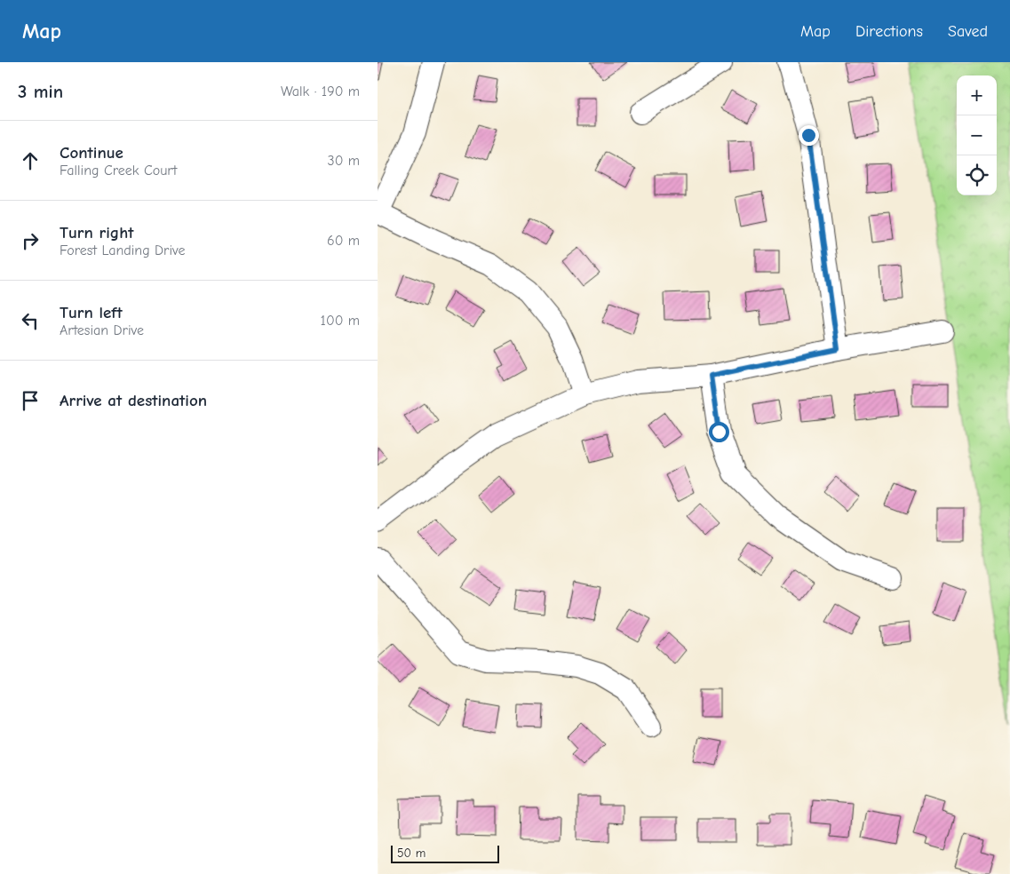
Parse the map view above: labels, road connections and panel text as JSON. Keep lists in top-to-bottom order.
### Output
{
  "scale_bar": "50 m",
  "page": {
    "header": "Map",
    "nav": ["Map", "Directions", "Saved"],
    "heading": ["3 min", "Walk · 190 m"],
    "map_buttons": ["+", "−"],
    "list": [
      ["Continue", "Falling Creek Court", "30 m"],
      ["Turn right", "Forest Landing Drive", "60 m"],
      ["Turn left", "Artesian Drive", "100 m"],
      "Arrive at destination"
    ],
    "scale": "50 m"
  }
}
